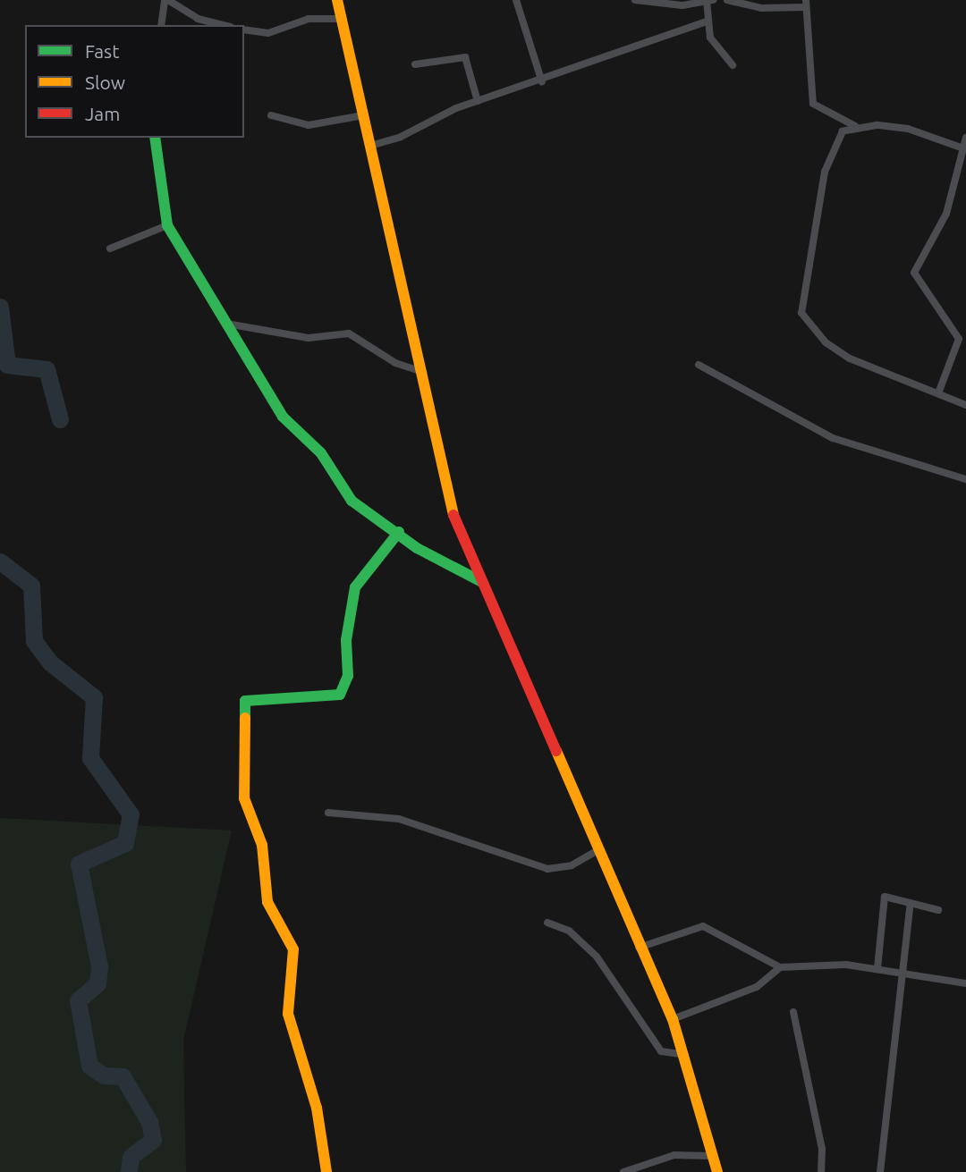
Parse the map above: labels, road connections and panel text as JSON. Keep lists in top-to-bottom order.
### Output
{
  "legend": ["Fast", "Slow", "Jam"]
}
